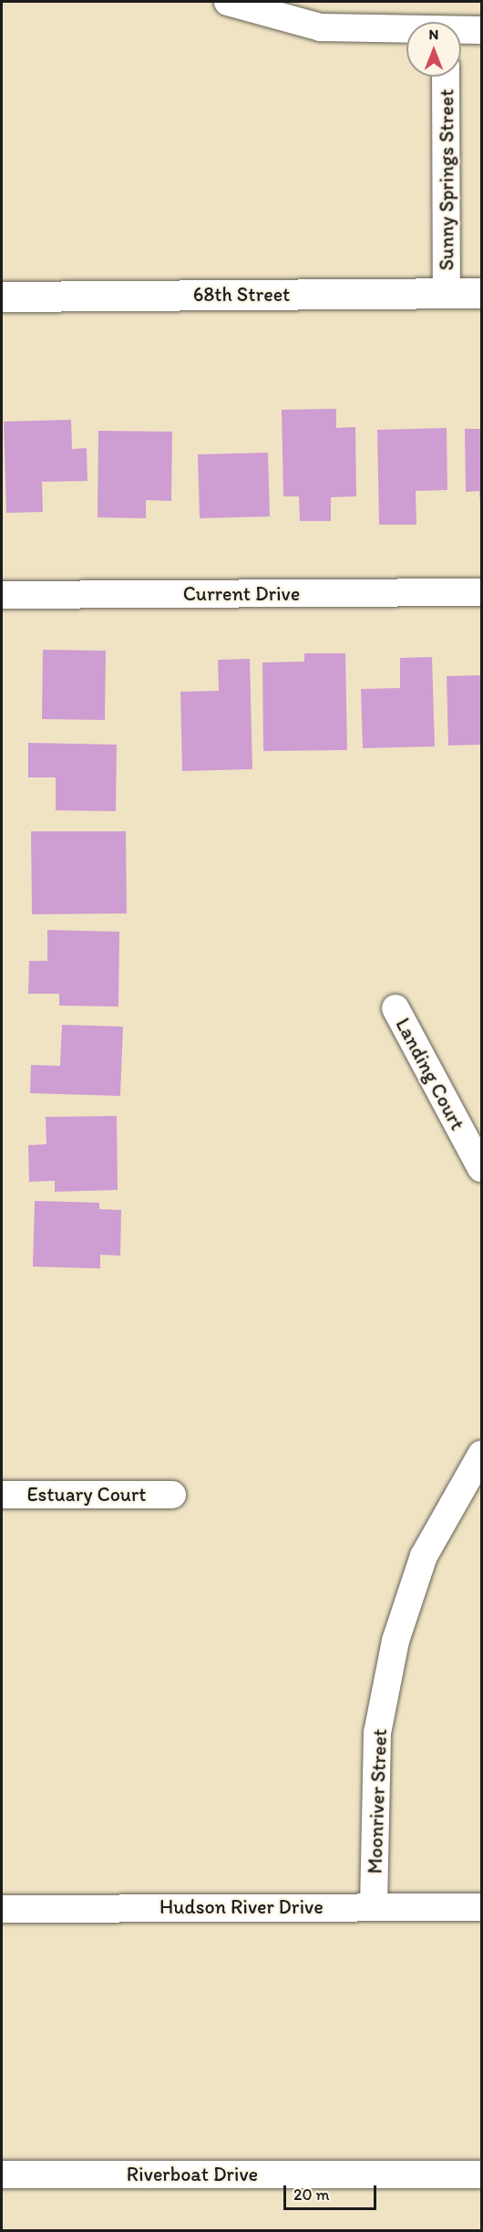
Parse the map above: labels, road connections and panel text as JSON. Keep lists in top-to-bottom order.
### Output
{
  "streets": {
    "street": [
      "Sunny Springs Street",
      "68th Street",
      "Current Drive",
      "Landing Court",
      "Estuary Court",
      "Moonriver Street",
      "Hudson River Drive",
      "Riverboat Drive"
    ]
  },
  "crossings": [
    ["Sunny Springs Street", "68th Street"],
    ["Moonriver Street", "Hudson River Drive"]
  ],
  "scale_bar": "20 m",
  "north": "top"
}
